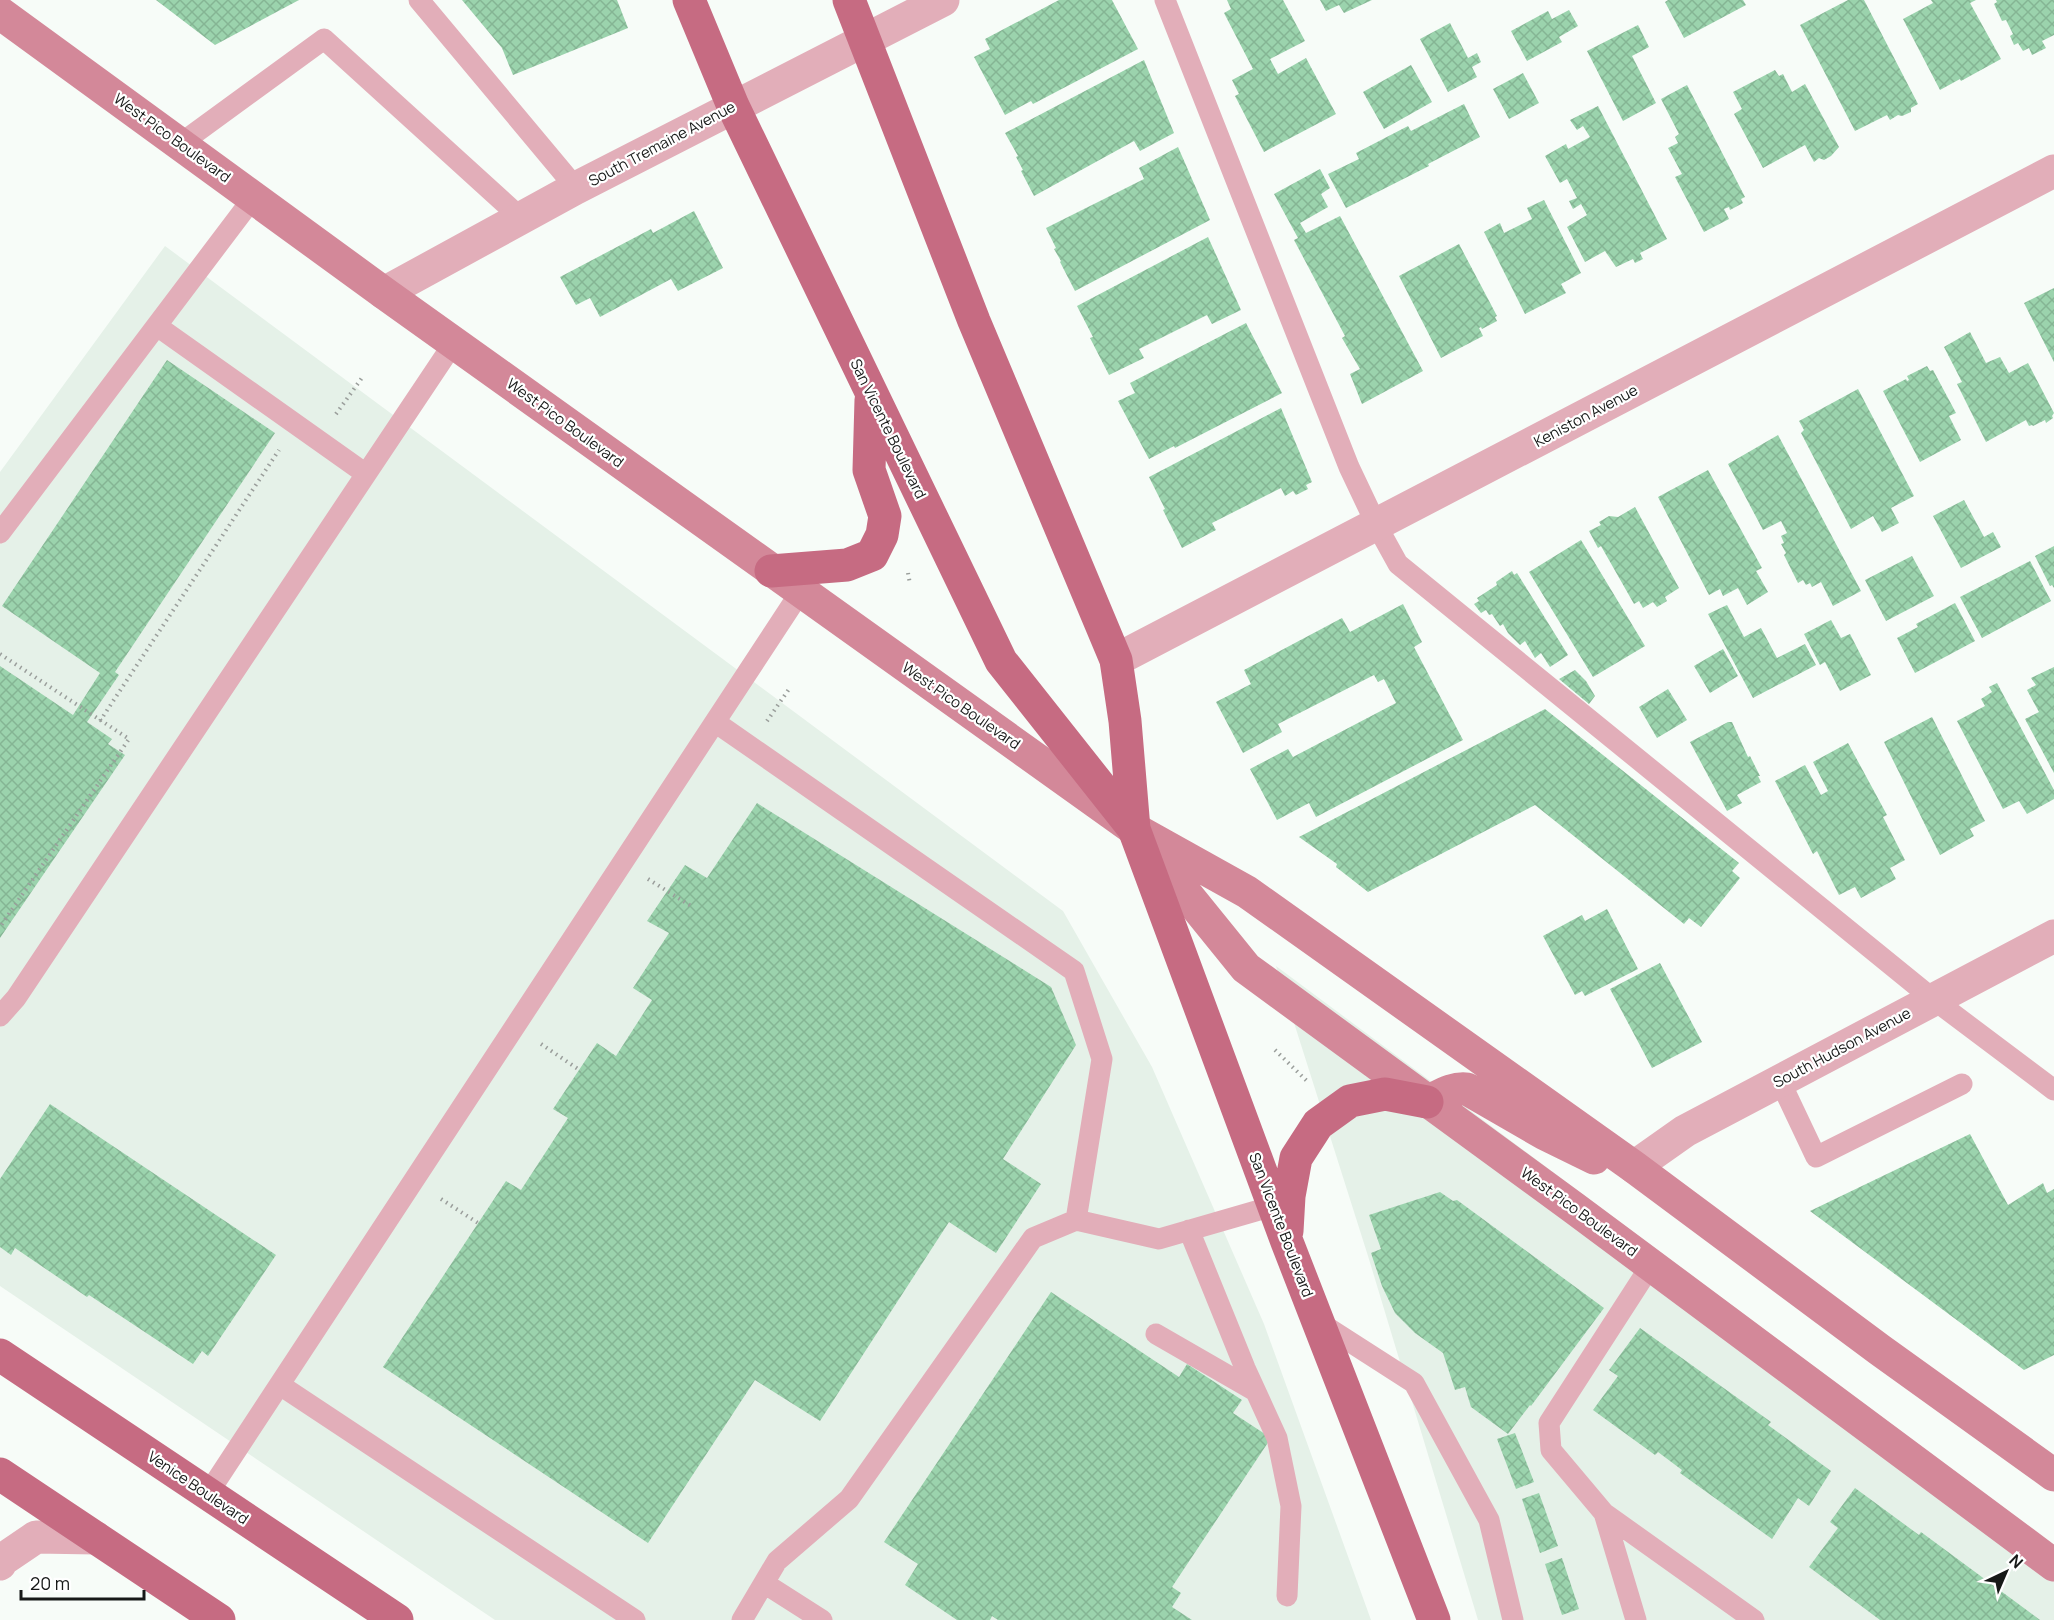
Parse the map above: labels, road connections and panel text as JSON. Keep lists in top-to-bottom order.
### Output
{
  "streets": {
    "main road": ["West Pico Boulevard", "San Vicente Boulevard", "Venice Boulevard"],
    "street": ["South Tremaine Avenue", "Keniston Avenue", "South Hudson Avenue"]
  },
  "crossings": [
    ["West Pico Boulevard", "South Tremaine Avenue"],
    ["West Pico Boulevard", "San Vicente Boulevard"],
    ["West Pico Boulevard", "South Hudson Avenue"],
    ["South Tremaine Avenue", "San Vicente Boulevard"],
    ["Keniston Avenue", "San Vicente Boulevard"]
  ],
  "scale_bar": "20 m",
  "north": "top right"
}
